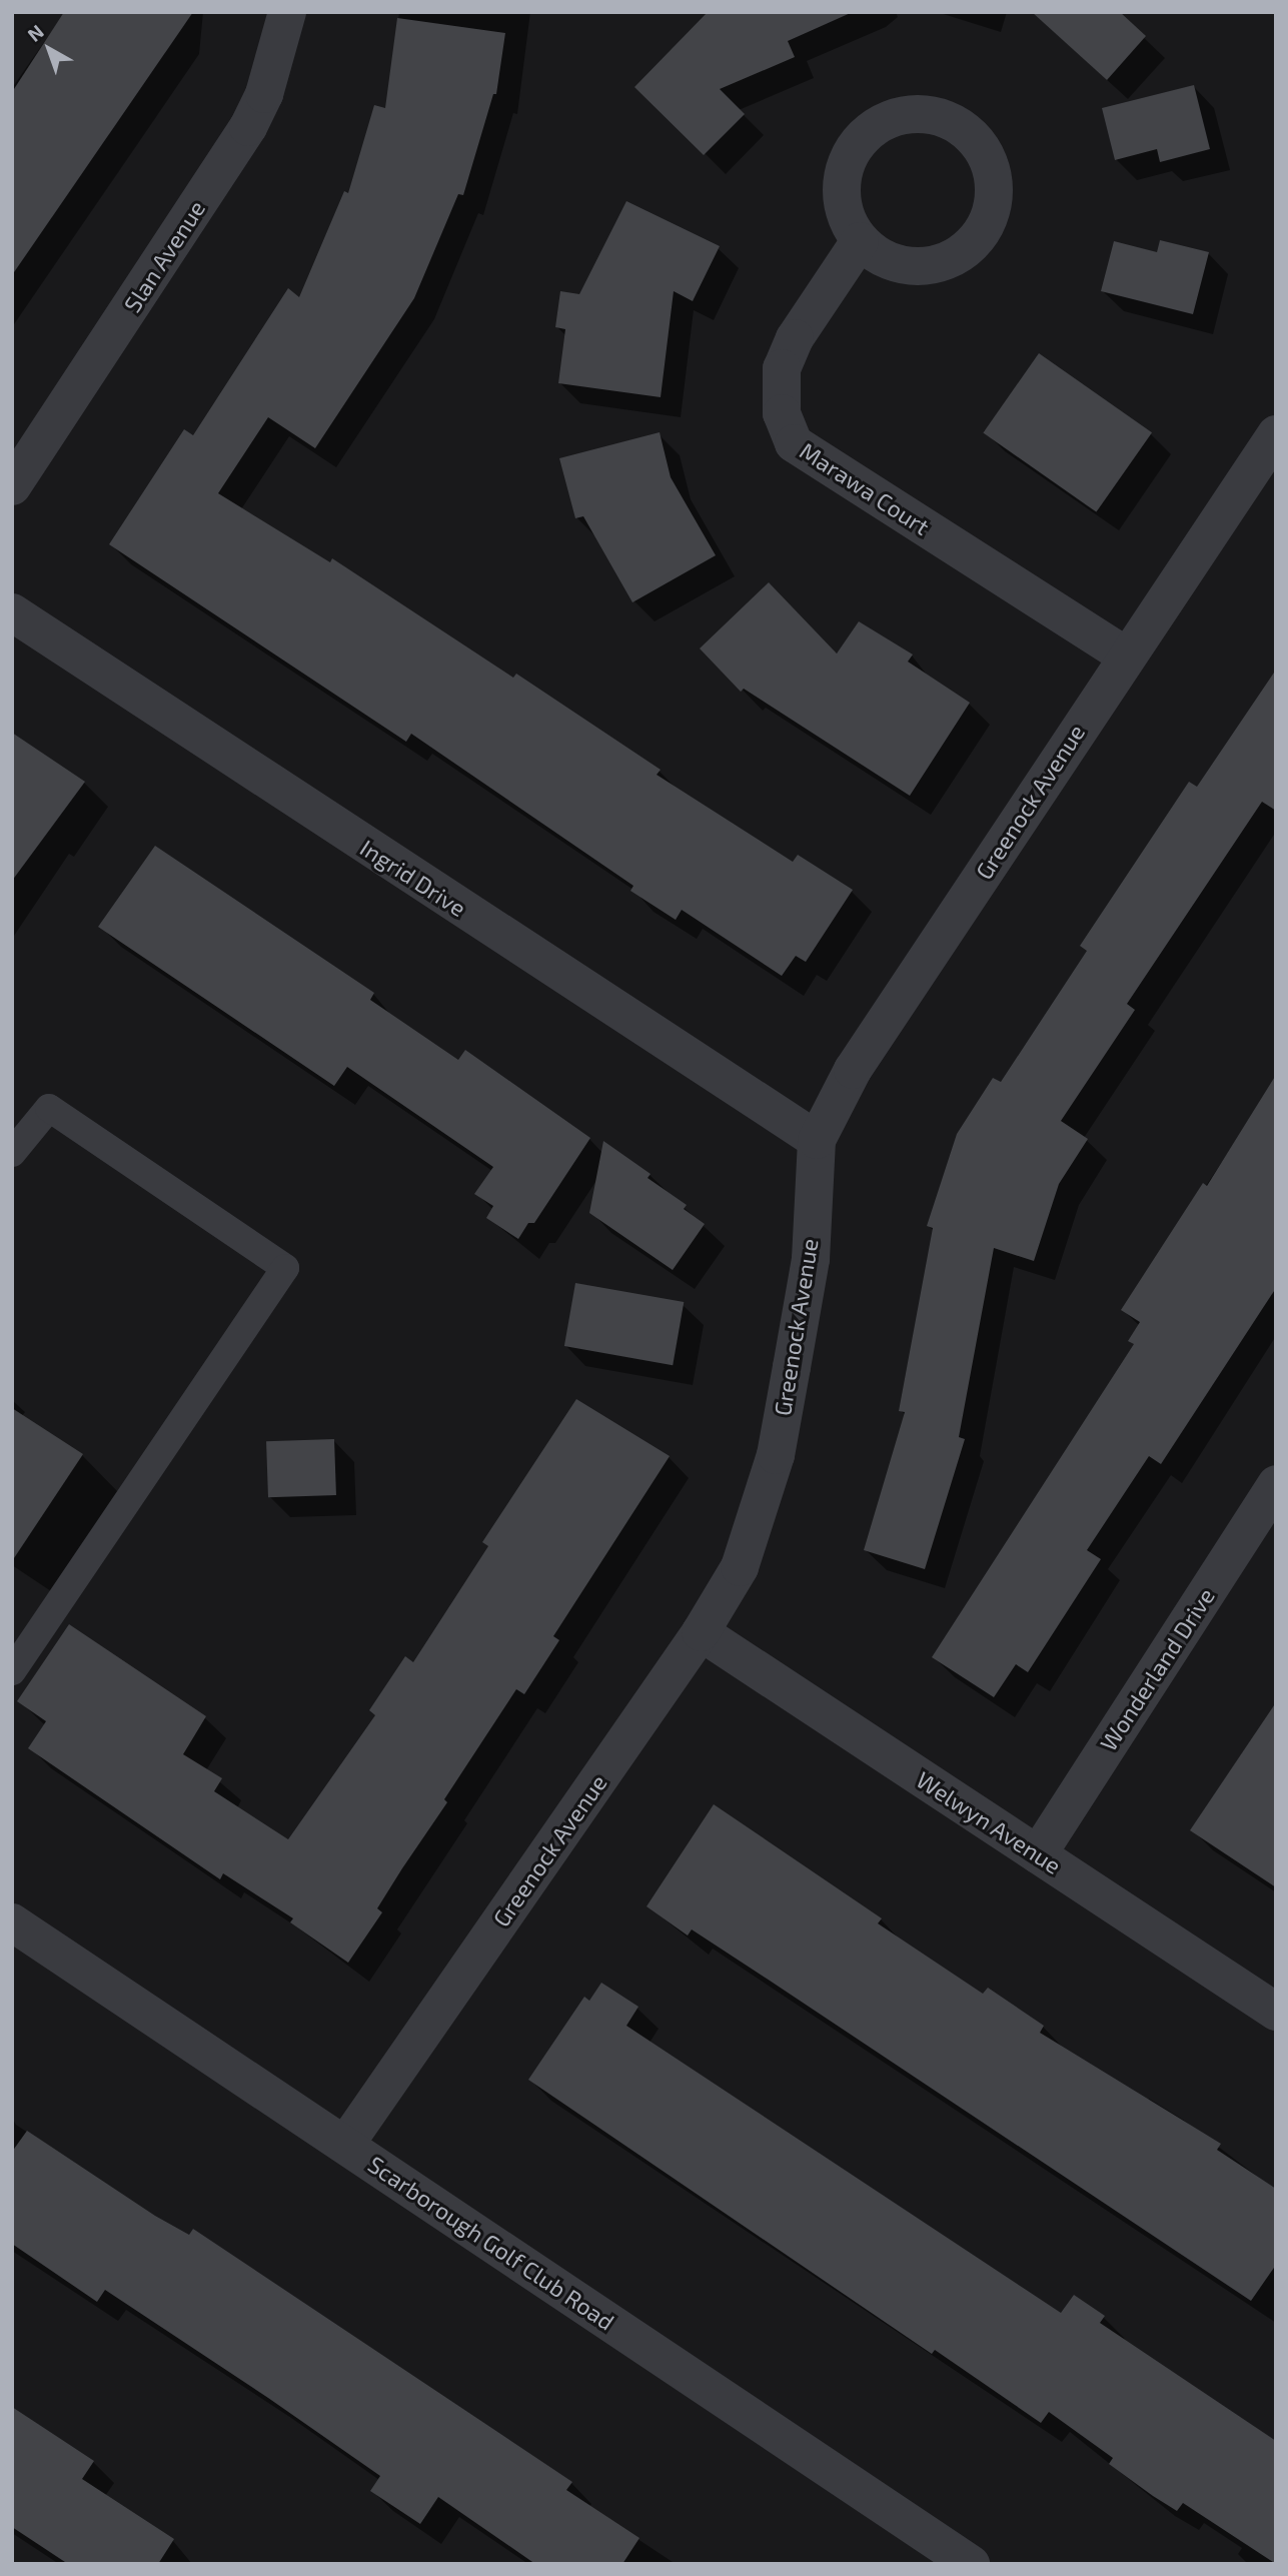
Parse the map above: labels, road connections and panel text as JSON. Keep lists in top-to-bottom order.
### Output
{
  "streets": {
    "street": [
      "Slan Avenue",
      "Marawa Court",
      "Greenock Avenue",
      "Ingrid Drive",
      "Wonderland Drive",
      "Welwyn Avenue",
      "Scarborough Golf Club Road"
    ]
  },
  "crossings": [
    ["Marawa Court", "Greenock Avenue"],
    ["Greenock Avenue", "Ingrid Drive"],
    ["Greenock Avenue", "Welwyn Avenue"],
    ["Greenock Avenue", "Scarborough Golf Club Road"],
    ["Wonderland Drive", "Welwyn Avenue"]
  ],
  "north": "top left"
}
